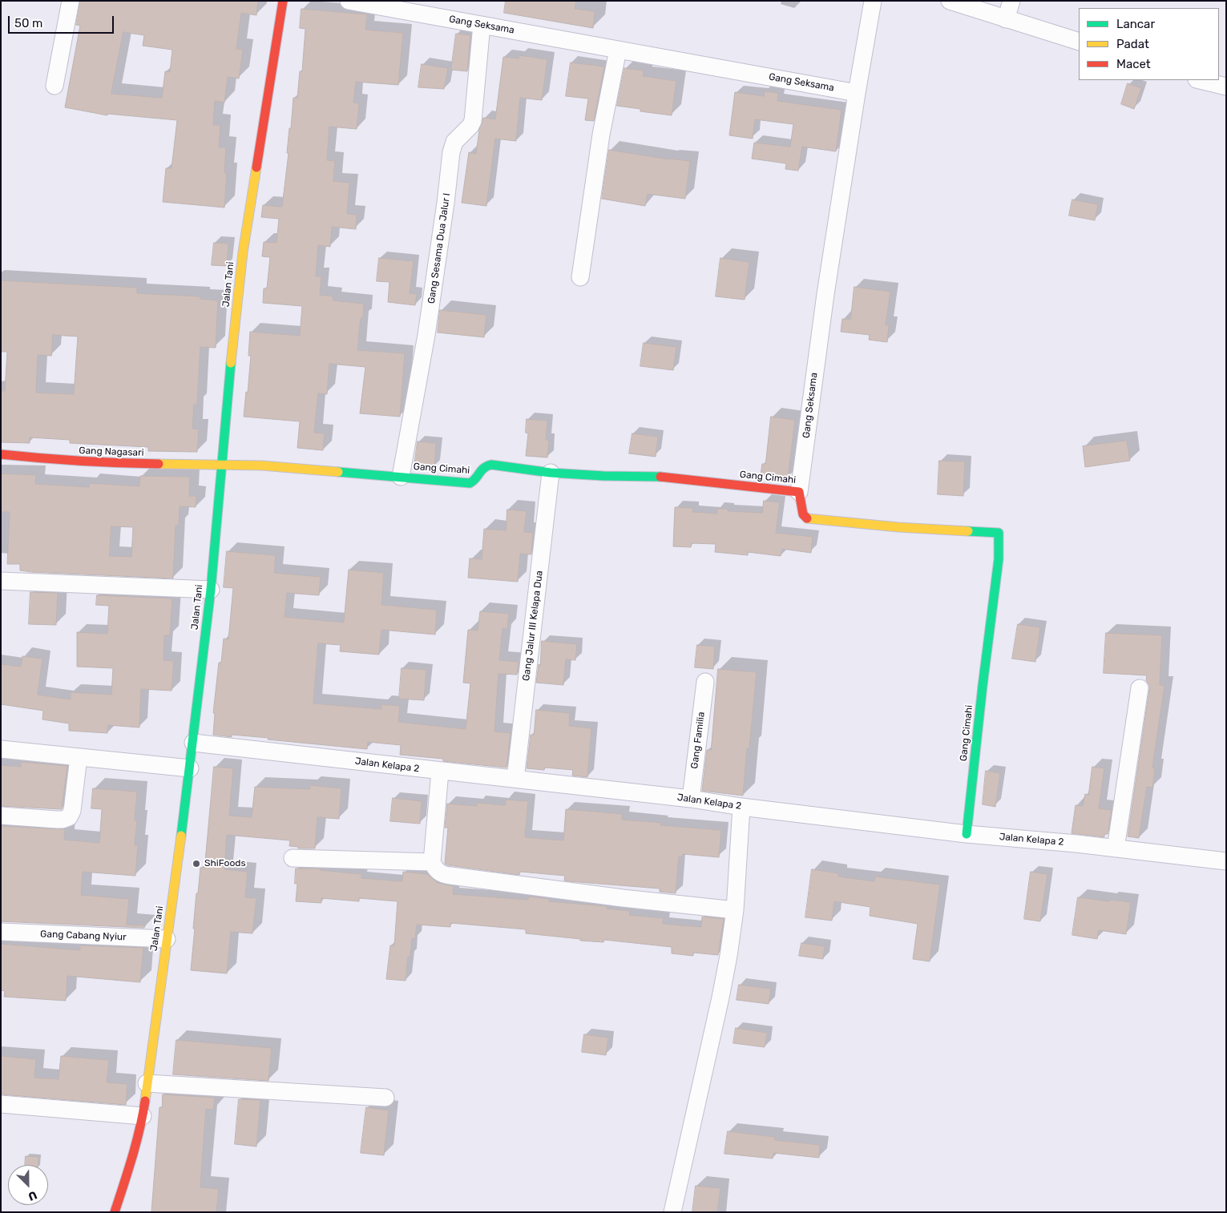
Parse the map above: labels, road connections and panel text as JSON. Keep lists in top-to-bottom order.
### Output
{
  "streets": {
    "main road": ["Jalan Tani", "Gang Nagasari", "Gang Cimahi"],
    "street": [
      "Gang Seksama",
      "Gang Sesama Dua Jalur I",
      "Gang Jalur III Kelapa Dua",
      "Gang Familia",
      "Jalan Kelapa 2",
      "Gang Cabang Nyiur"
    ]
  },
  "crossings": [
    ["Gang Seksama", "Gang Sesama Dua Jalur I"],
    ["Gang Seksama", "Gang Cimahi"],
    ["Gang Sesama Dua Jalur I", "Gang Cimahi"],
    ["Jalan Tani", "Gang Nagasari"],
    ["Jalan Tani", "Gang Cimahi"],
    ["Jalan Tani", "Jalan Kelapa 2"],
    ["Jalan Tani", "Gang Cabang Nyiur"],
    ["Gang Nagasari", "Gang Cimahi"],
    ["Gang Cimahi", "Gang Jalur III Kelapa Dua"],
    ["Gang Cimahi", "Jalan Kelapa 2"],
    ["Gang Jalur III Kelapa Dua", "Jalan Kelapa 2"],
    ["Gang Familia", "Jalan Kelapa 2"]
  ],
  "places": ["ShiFoods"],
  "legend": ["Lancar", "Padat", "Macet"],
  "scale_bar": "50 m",
  "north": "bottom right"
}
